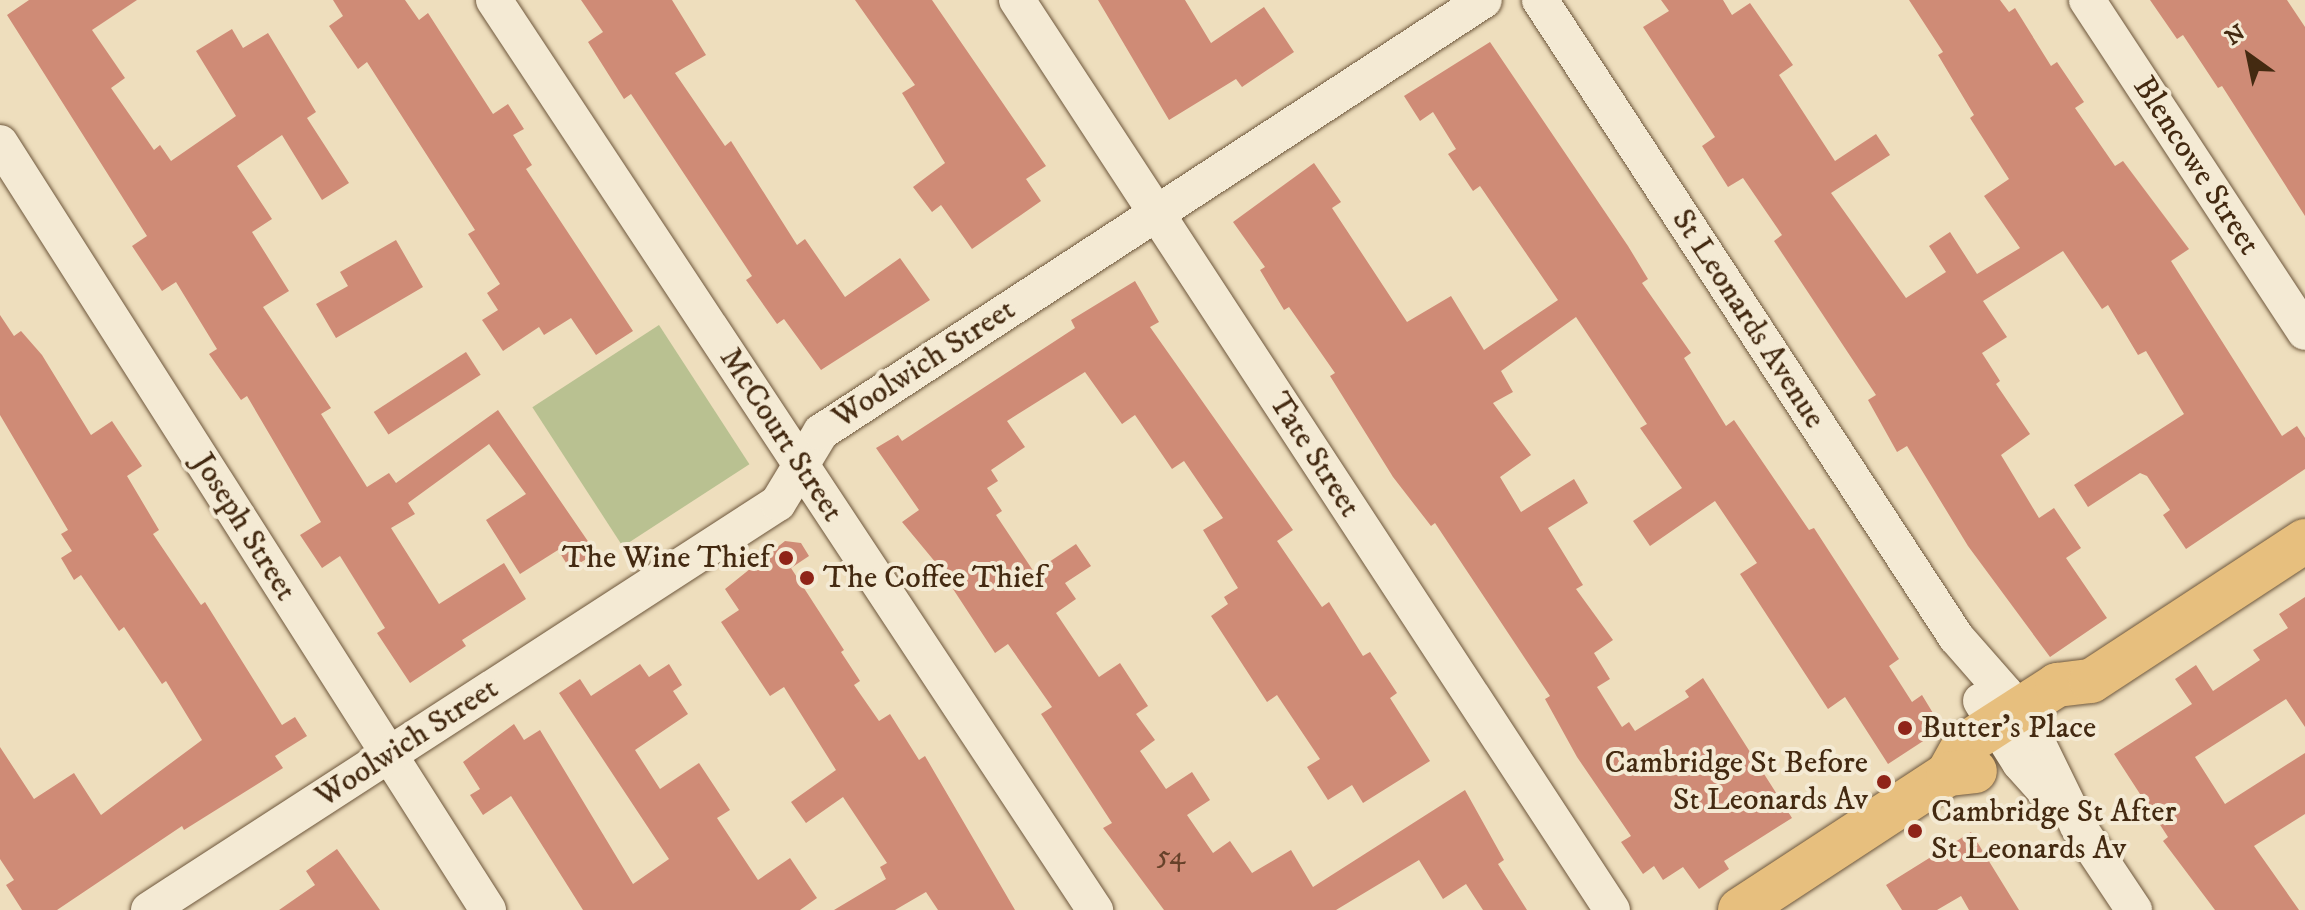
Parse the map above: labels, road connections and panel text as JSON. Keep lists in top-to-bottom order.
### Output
{
  "streets": {
    "street": [
      "Blencowe Street",
      "St Leonards Avenue",
      "Woolwich Street",
      "McCourt Street",
      "Tate Street",
      "Joseph Street"
    ]
  },
  "crossings": [
    ["Woolwich Street", "McCourt Street"],
    ["Woolwich Street", "Tate Street"],
    ["Woolwich Street", "Joseph Street"]
  ],
  "places": [
    "The Wine Thief",
    "The Coffee Thief",
    "Butter's Place",
    "Cambridge St Before St Leonards Av",
    "Cambridge St After St Leonards Av"
  ],
  "house_numbers": ["54"],
  "north": "top left"
}
